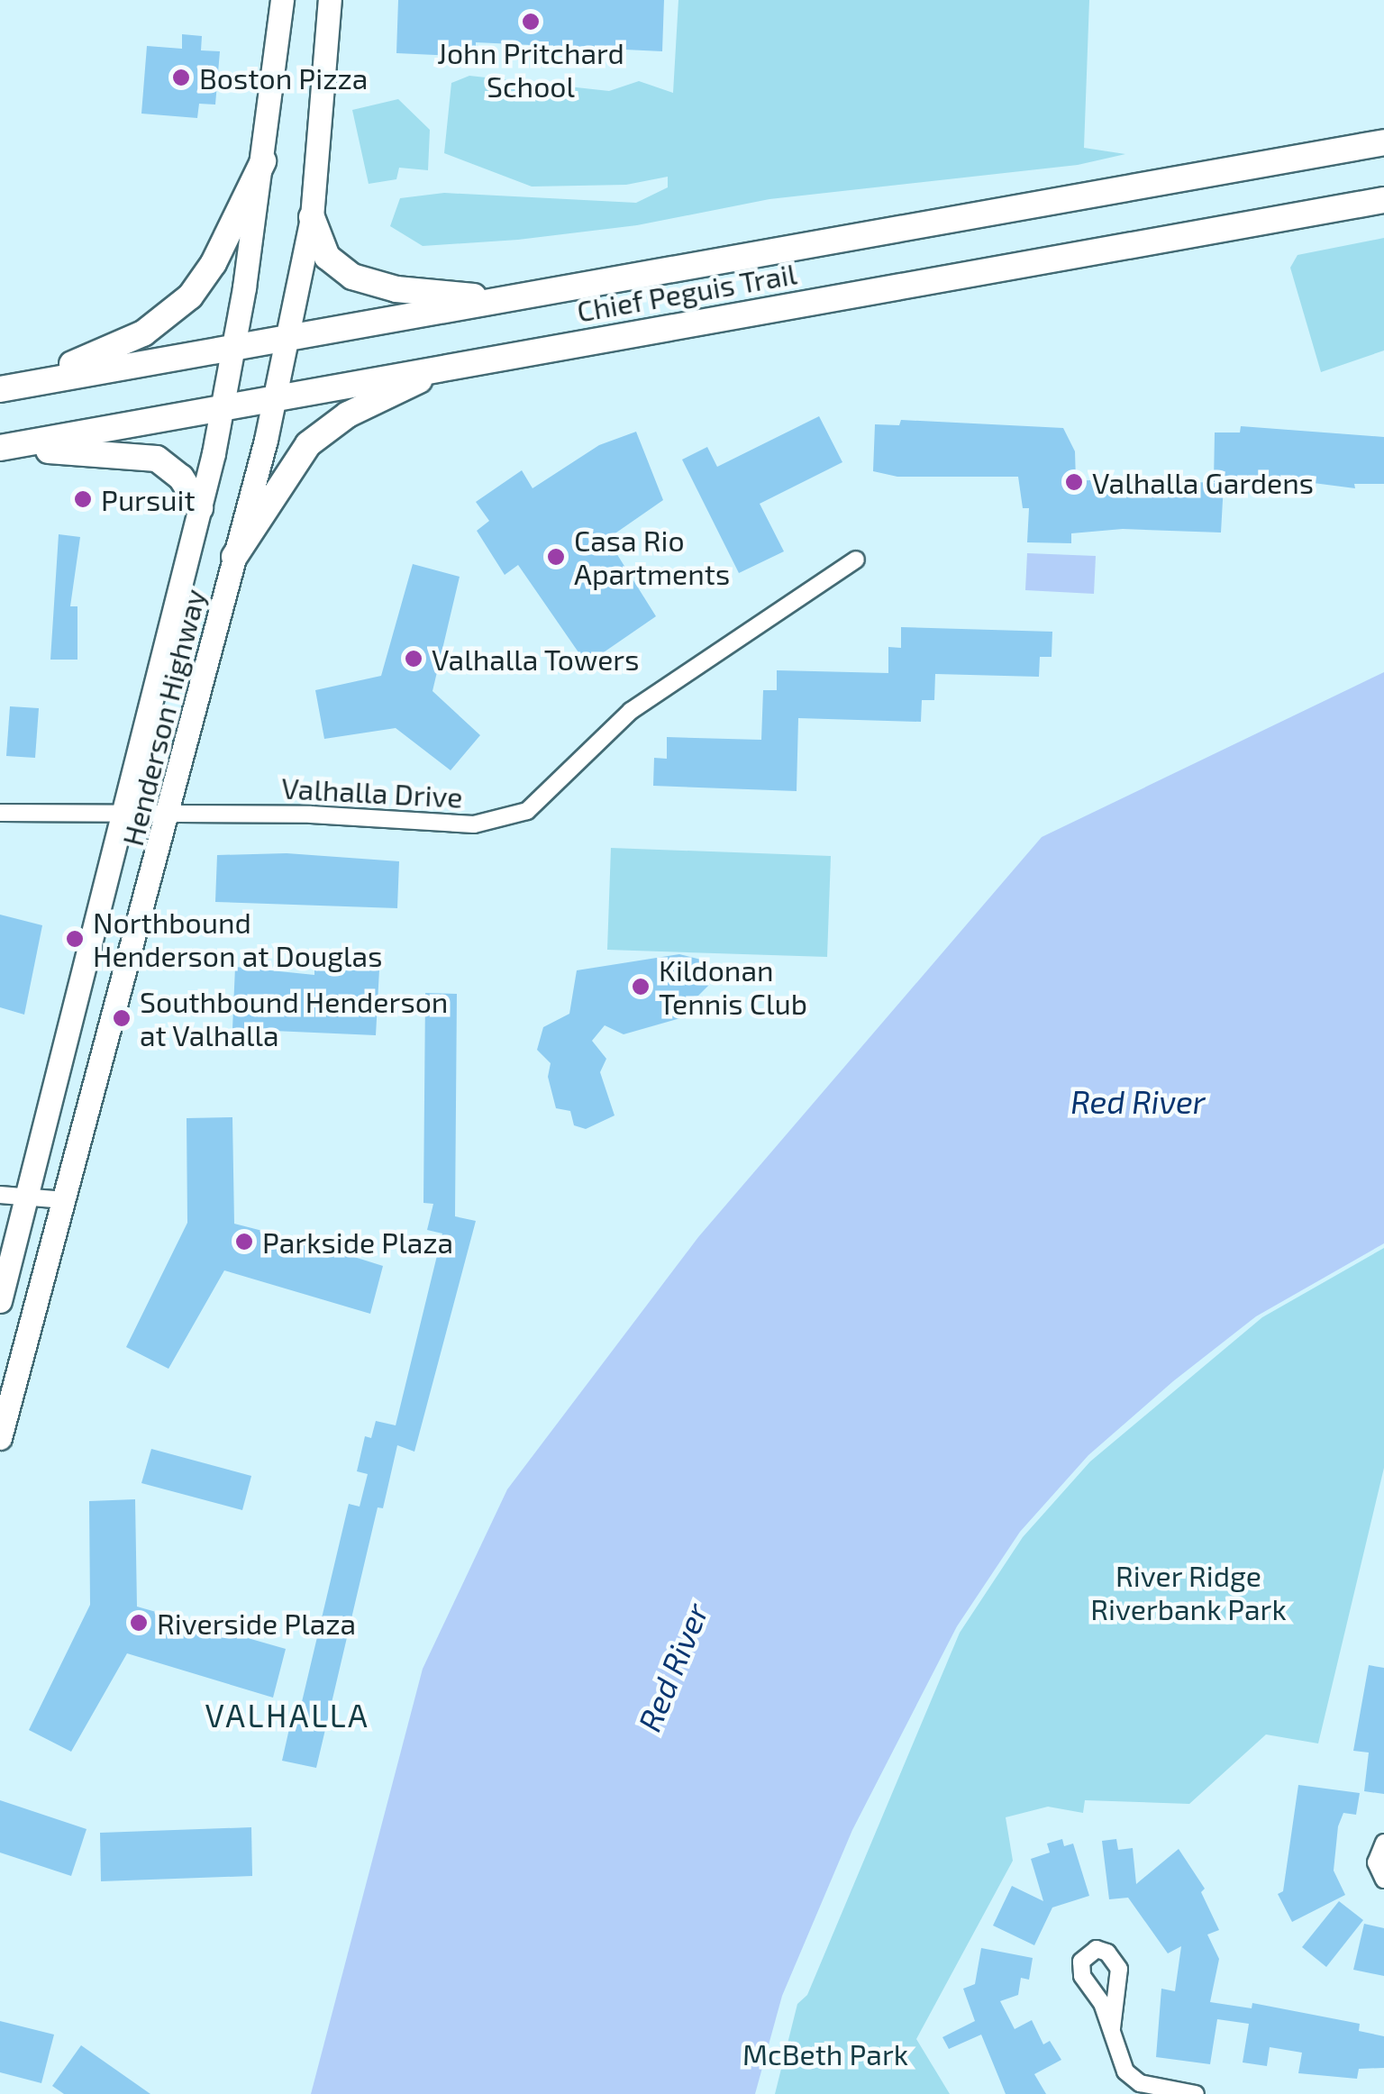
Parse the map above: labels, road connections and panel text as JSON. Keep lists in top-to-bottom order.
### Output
{
  "streets": {
    "main road": ["Chief Peguis Trail", "Henderson Highway"],
    "street": ["Valhalla Drive"]
  },
  "crossings": [
    ["Chief Peguis Trail", "Henderson Highway"],
    ["Henderson Highway", "Valhalla Drive"]
  ],
  "districts": ["VALHALLA"],
  "water": ["Red River"],
  "parks": ["River Ridge Riverbank Park", "McBeth Park"],
  "places": [
    "John Pritchard School",
    "Boston Pizza",
    "Valhalla Gardens",
    "Pursuit",
    "Casa Rio Apartments",
    "Valhalla Towers",
    "Northbound Henderson at Douglas",
    "Kildonan Tennis Club",
    "Southbound Henderson at Valhalla",
    "Parkside Plaza",
    "Riverside Plaza"
  ]
}
